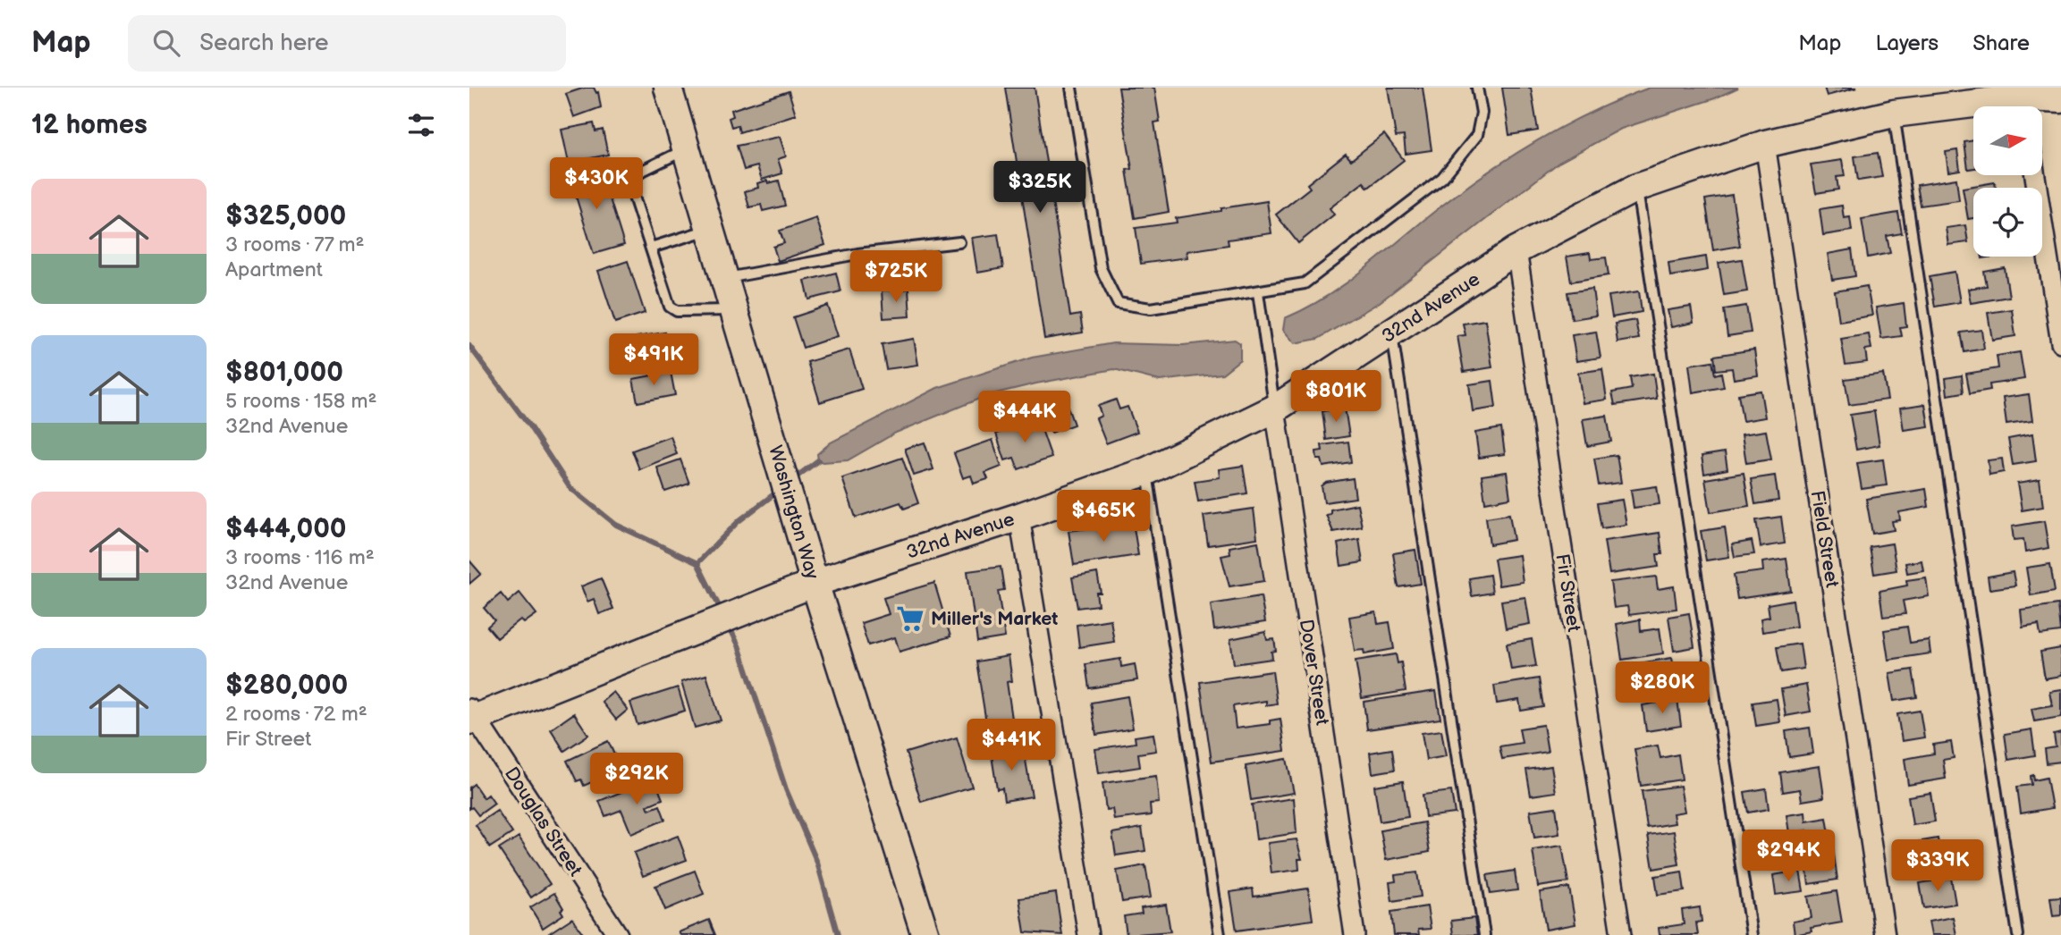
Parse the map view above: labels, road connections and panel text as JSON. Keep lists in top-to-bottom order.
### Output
{
  "streets": {
    "street": [
      "32nd Avenue",
      "Washington Way",
      "Field Street",
      "Fir Street",
      "Dover Street",
      "Douglas Street"
    ]
  },
  "crossings": [
    ["32nd Avenue", "Washington Way"],
    ["32nd Avenue", "Field Street"],
    ["32nd Avenue", "Fir Street"],
    ["32nd Avenue", "Dover Street"],
    ["32nd Avenue", "Douglas Street"]
  ],
  "places": {
    "supermarket": ["Miller's Market"]
  },
  "north": "right",
  "page": {
    "header": "Map",
    "search": "Search here",
    "nav": ["Map", "Layers", "Share"],
    "heading": "12 homes",
    "price": [
      "$430K",
      "$325K",
      "$725K",
      "$491K",
      "$801K",
      "$444K",
      "$465K",
      "$280K",
      "$441K",
      "$292K",
      "$294K",
      "$339K"
    ],
    "list": [
      {
        "name": "$325,000",
        "note": "3 rooms · 77 m² · Apartment"
      },
      {
        "name": "$801,000",
        "note": "5 rooms · 158 m² · 32nd Avenue"
      },
      {
        "name": "$444,000",
        "note": "3 rooms · 116 m² · 32nd Avenue"
      },
      {
        "name": "$280,000",
        "note": "2 rooms · 72 m² · Fir Street"
      }
    ]
  }
}
